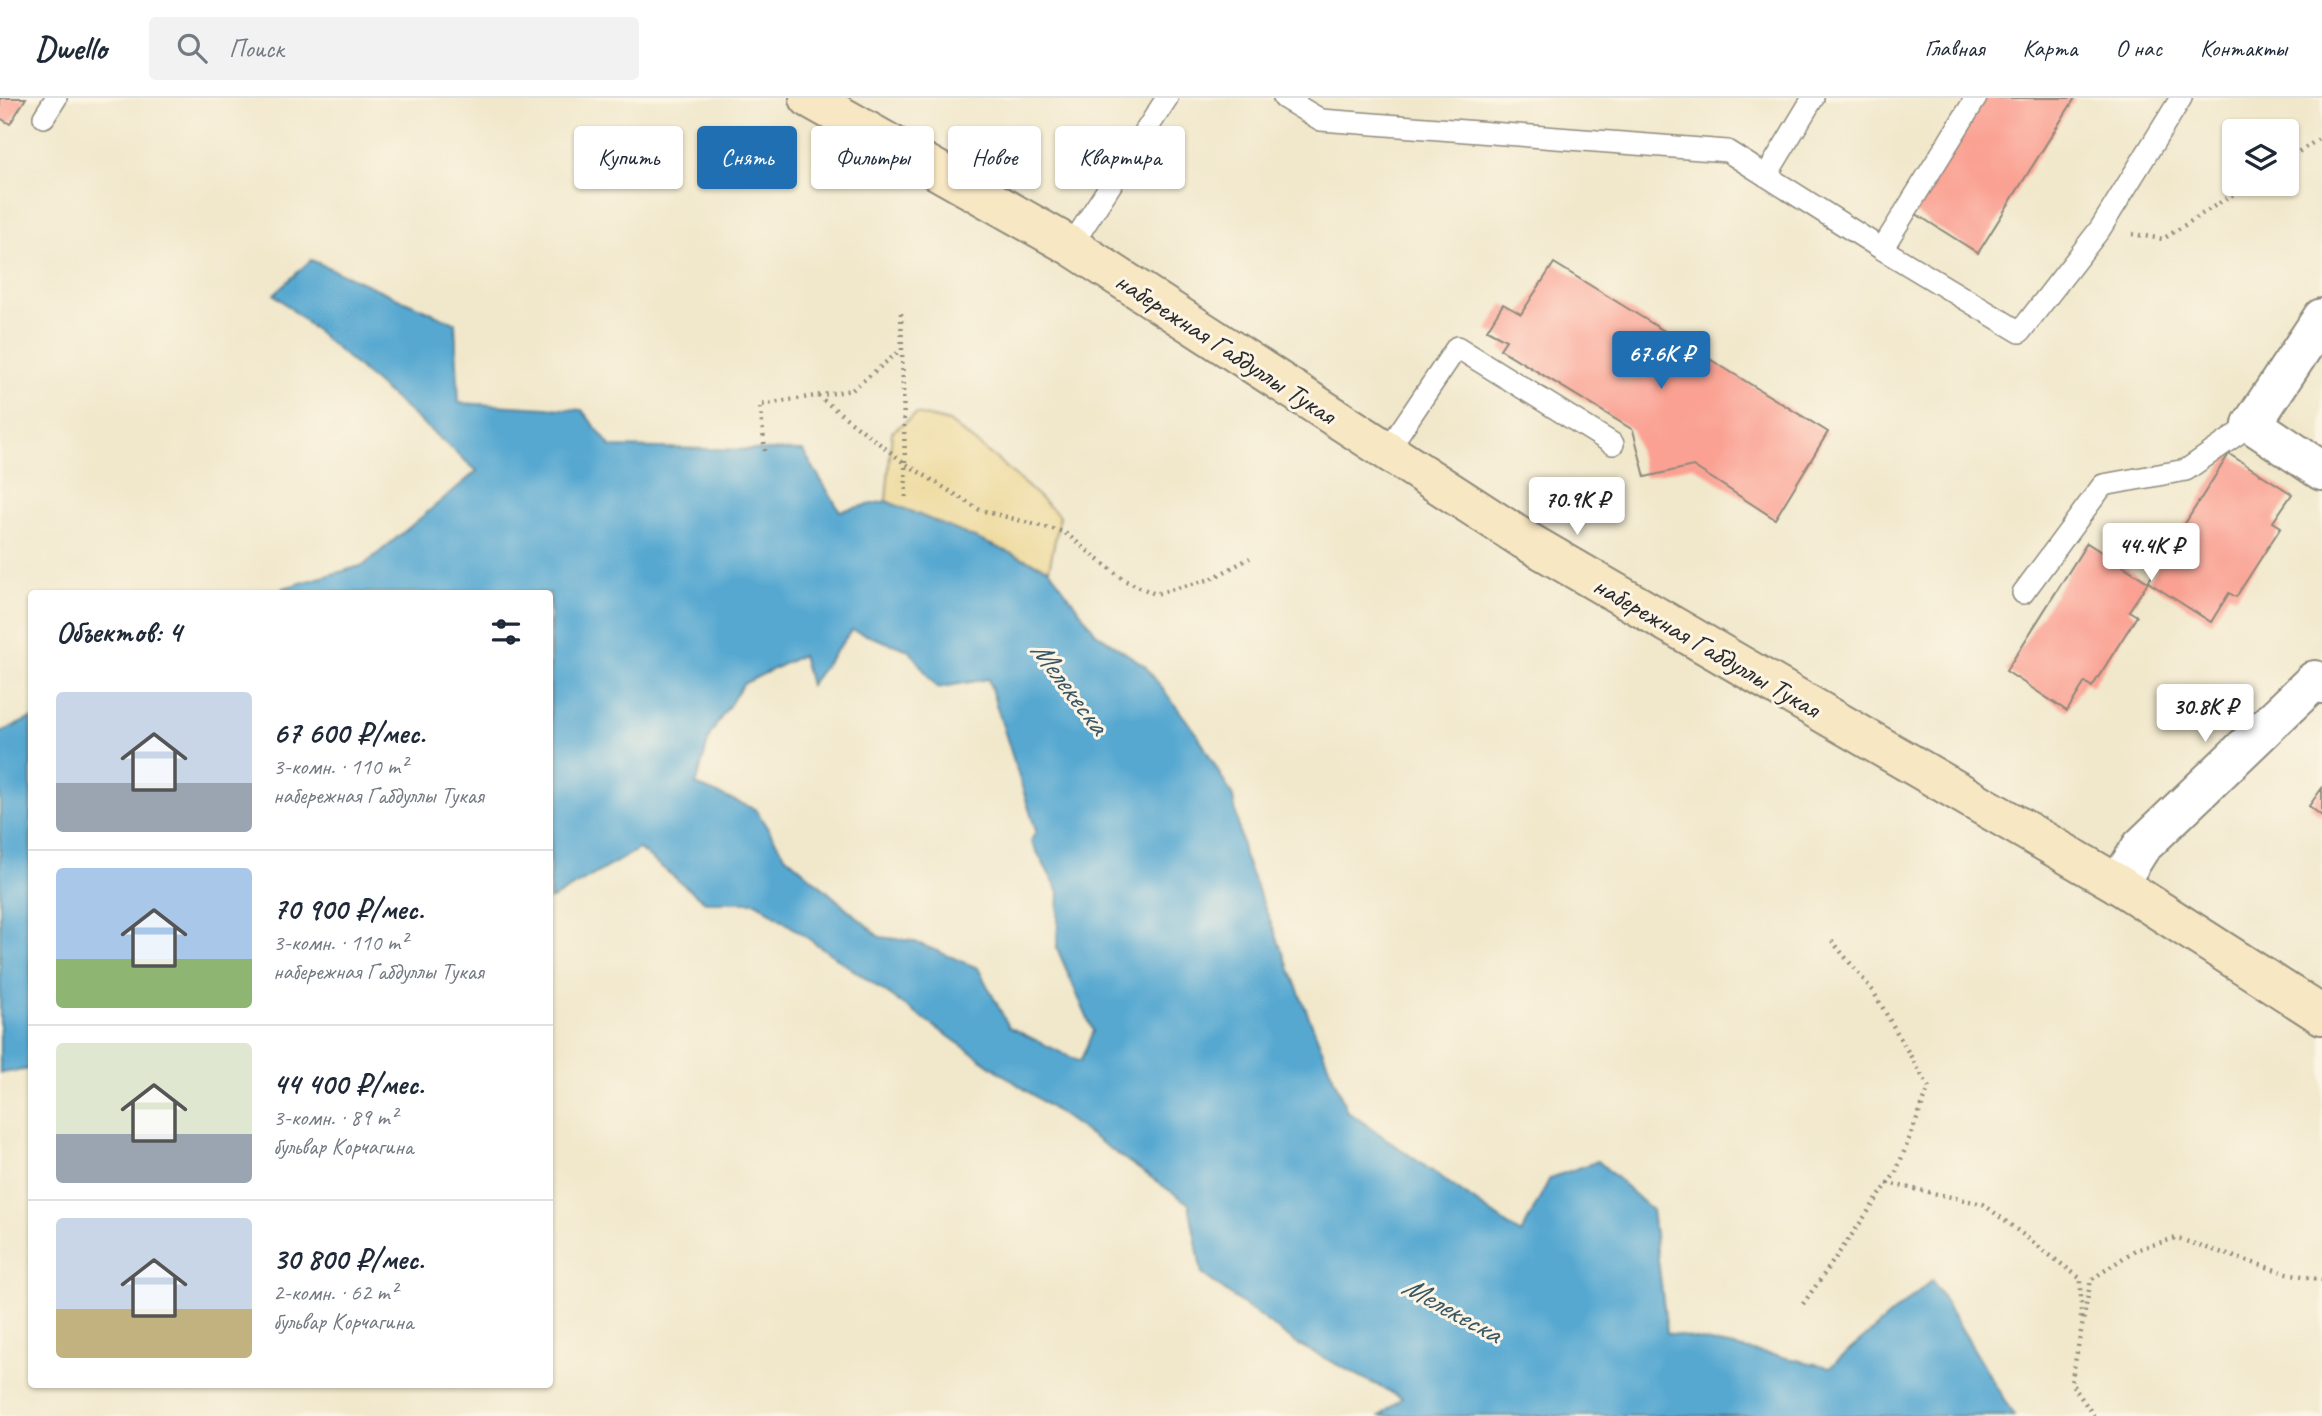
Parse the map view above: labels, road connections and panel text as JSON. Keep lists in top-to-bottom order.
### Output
{
  "streets": {
    "main road": ["набережная Габдуллы Тукая"]
  },
  "water": ["Мелекеска"],
  "page": {
    "header": "Dwello",
    "search": "Поиск",
    "nav": [
      "Главная",
      "Карта",
      "О нас",
      "Контакты"
    ],
    "chip": [
      "Купить",
      "Снять",
      "Фильтры",
      "Новое",
      "Квартира"
    ],
    "price": [
      "67.6K ₽",
      "70.9K ₽",
      "44.4K ₽",
      "30.8K ₽"
    ],
    "heading": "Объектов: 4",
    "list": [
      {
        "name": "67 600 ₽/мес.",
        "note": "3-комн. · 110 m² · набережная Габдуллы Тукая"
      },
      {
        "name": "70 900 ₽/мес.",
        "note": "3-комн. · 110 m² · набережная Габдуллы Тукая"
      },
      {
        "name": "44 400 ₽/мес.",
        "note": "3-комн. · 89 m² · бульвар Корчагина"
      },
      {
        "name": "30 800 ₽/мес.",
        "note": "2-комн. · 62 m² · бульвар Корчагина"
      }
    ]
  }
}
